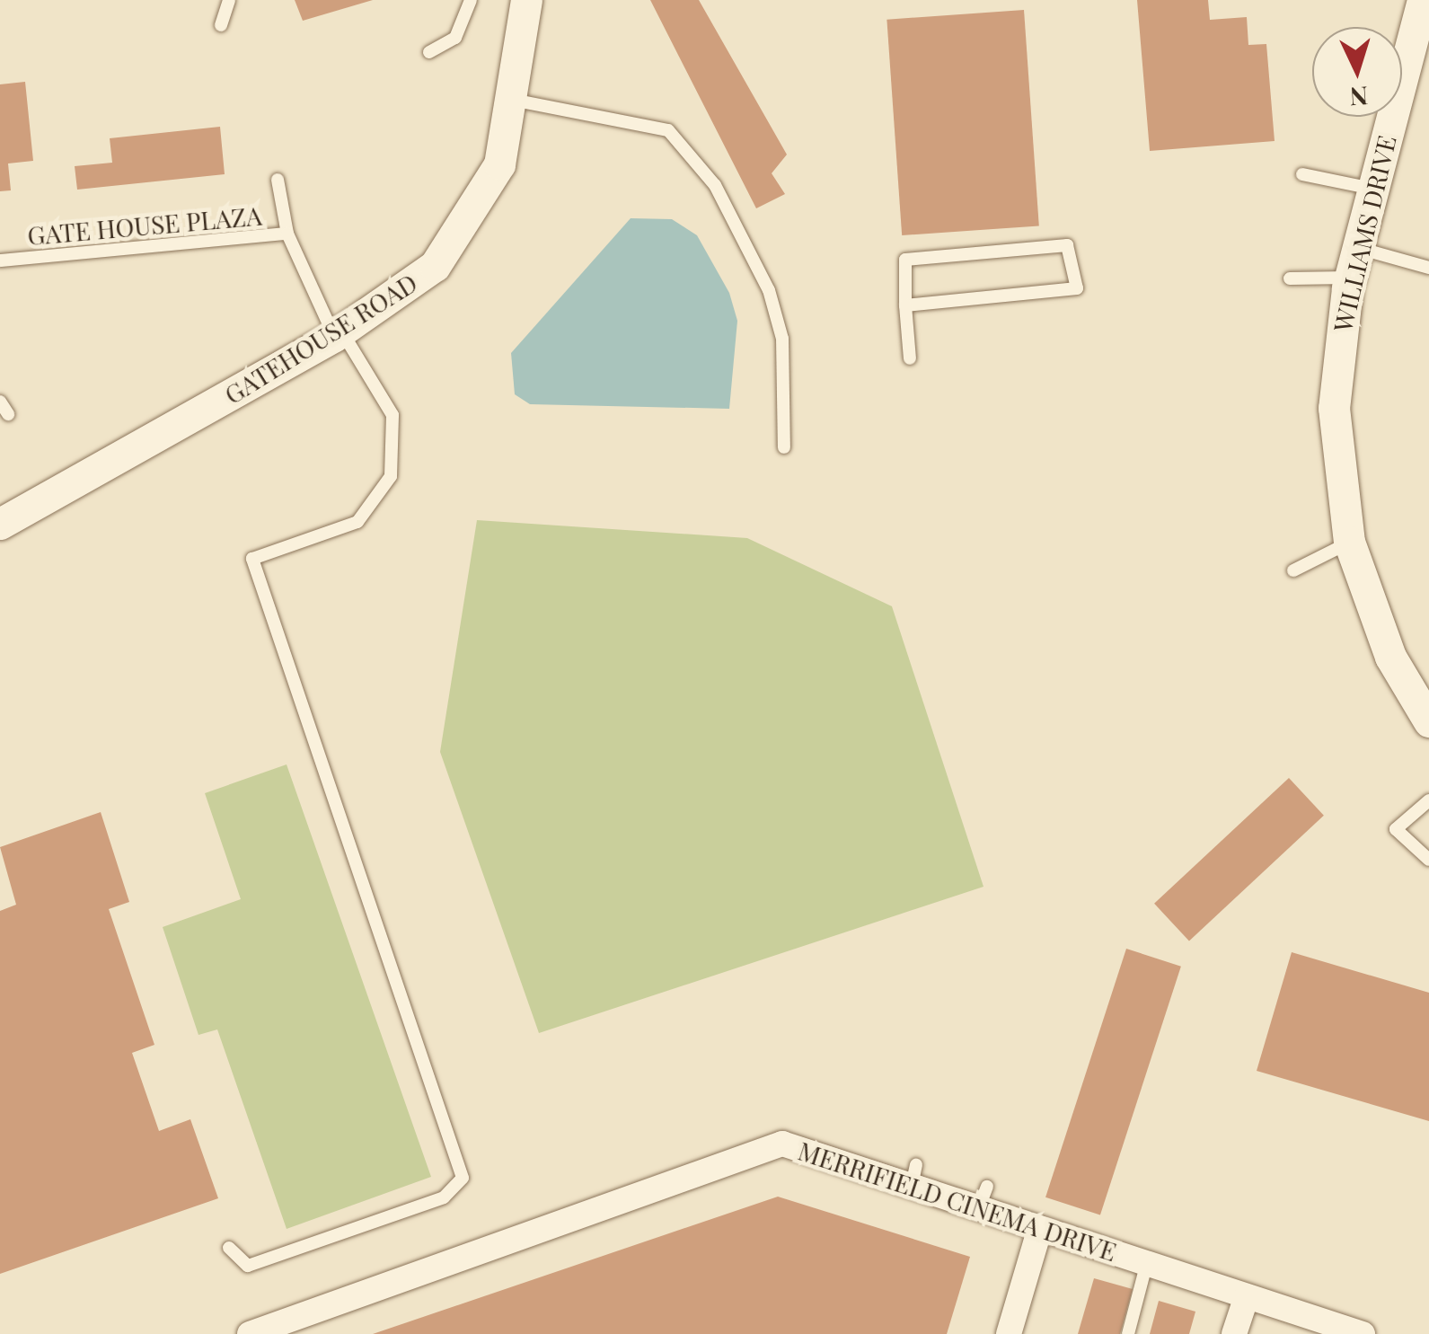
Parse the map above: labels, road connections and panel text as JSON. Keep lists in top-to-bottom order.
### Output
{
  "streets": {
    "street": ["WILLIAMS DRIVE", "GATEHOUSE ROAD", "MERRIFIELD CINEMA DRIVE"],
    "lane": ["GATE HOUSE PLAZA"]
  },
  "crossings": [
    ["GATE HOUSE PLAZA", "GATEHOUSE ROAD"]
  ],
  "north": "bottom"
}
